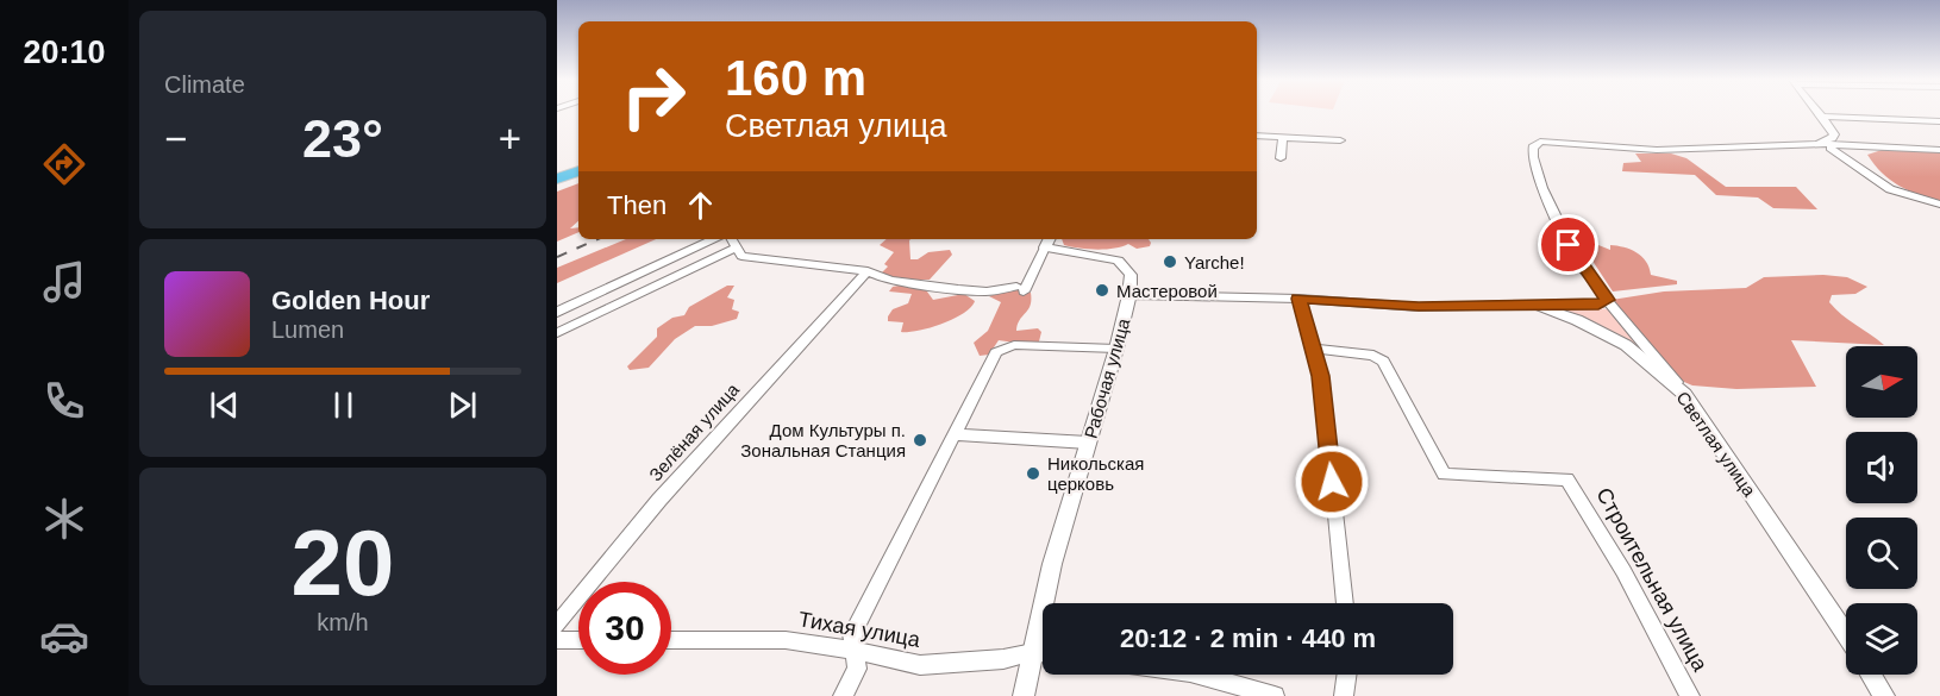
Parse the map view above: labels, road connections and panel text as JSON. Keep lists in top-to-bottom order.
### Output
{
  "streets": {
    "street": [
      "Рабочая улица",
      "Зелёная улица",
      "Светлая улица",
      "Строительная улица",
      "Тихая улица"
    ]
  },
  "crossings": [
    ["Рабочая улица", "Светлая улица"],
    ["Рабочая улица", "Тихая улица"]
  ],
  "places": [
    "Yarche!",
    "Мастеровой",
    "Дом Культуры п. Зональная Станция",
    "Никольская церковь"
  ],
  "north": "right",
  "page": {
    "tabs": "20:10",
    "tile": [
      "Climate",
      ["20", "km/h"]
    ],
    "turn": ["160 m", "Светлая улица"],
    "heat": ["−", "23°", "+"],
    "then": "Then",
    "song": ["Golden Hour", "Lumen"],
    "limit": "30",
    "trip": "20:12 · 2 min · 440 m"
  }
}
